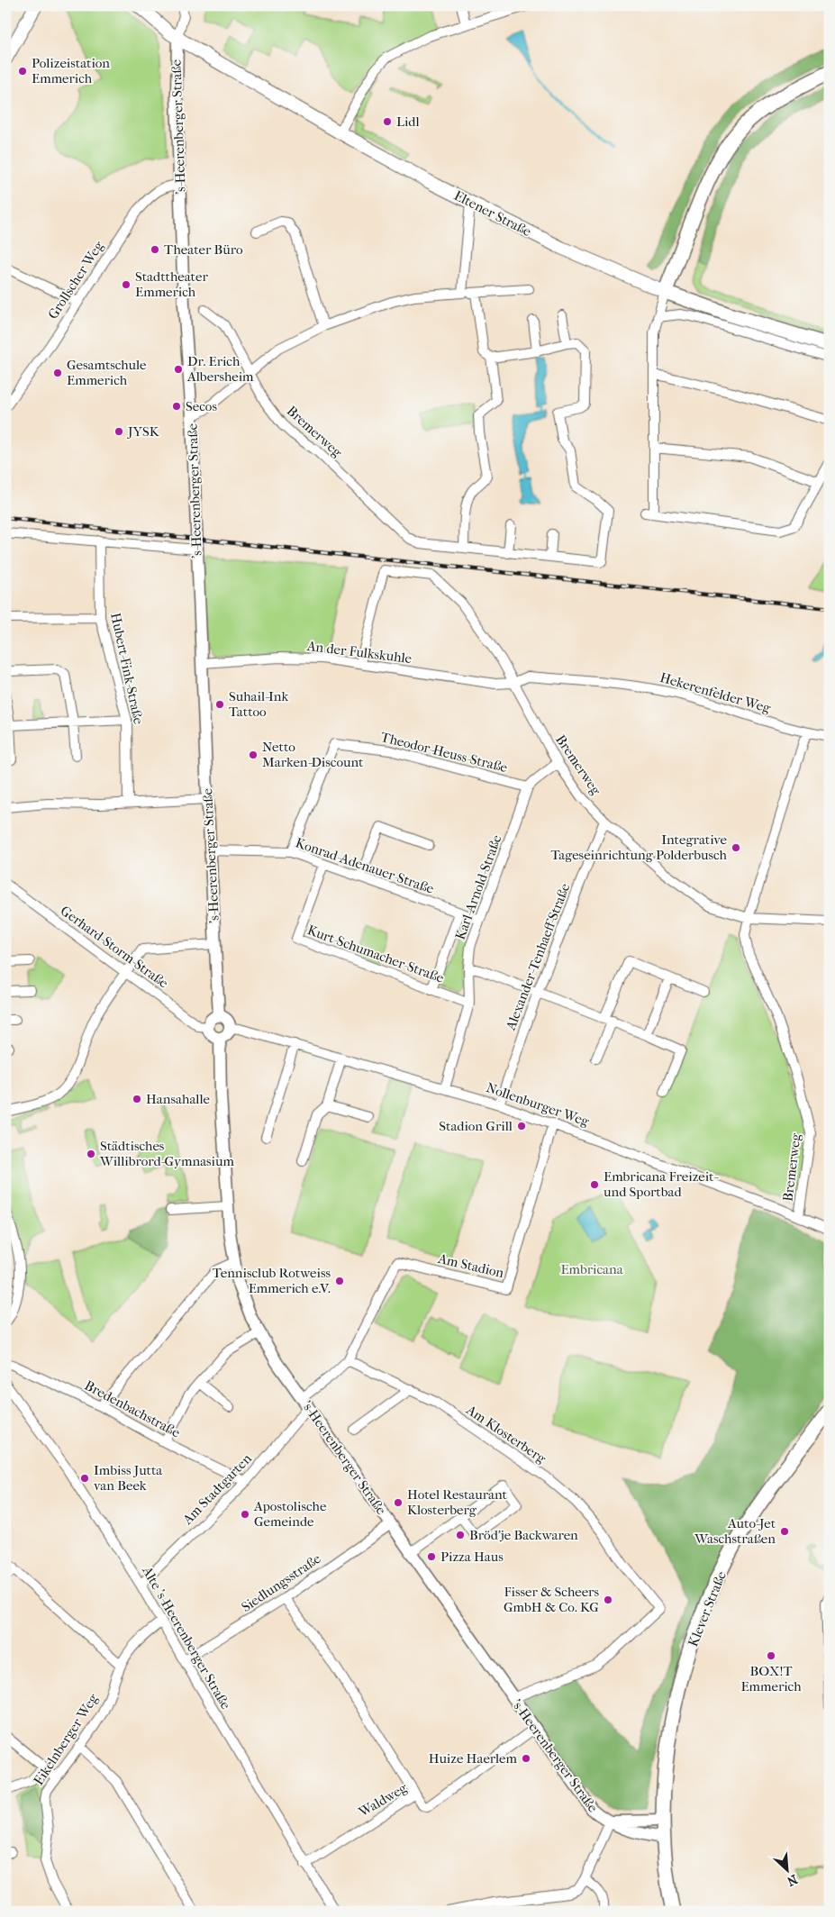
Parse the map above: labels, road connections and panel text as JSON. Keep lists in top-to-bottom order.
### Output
{
  "streets": {
    "main road": ["Eltener Straße", "Klever Straße"],
    "street": [
      "'s-Heerenberger Straße",
      "Grollscher Weg",
      "Bremerweg",
      "An der Fulkskuhle",
      "Hubert-Fink-Straße",
      "Hekerenfelder Weg",
      "Theodor-Heuss-Straße",
      "Konrad-Adenauer-Straße",
      "Karl-Arnold-Straße",
      "Gerhard-Storm-Straße",
      "Kurt-Schumacher-Straße",
      "Alexander-Tenhaeff-Straße",
      "Nollenburger Weg",
      "Am Stadion",
      "Bredenbachstraße",
      "Am Klosterberg",
      "Am Stadtgarten",
      "Siedlungsstraße",
      "Alte 's-Heerenberger Straße",
      "Eikelnberger Weg",
      "Waldweg"
    ]
  },
  "crossings": [
    ["'s-Heerenberger Straße", "Eltener Straße"],
    ["'s-Heerenberger Straße", "Grollscher Weg"],
    ["'s-Heerenberger Straße", "An der Fulkskuhle"],
    ["'s-Heerenberger Straße", "Konrad-Adenauer-Straße"],
    ["'s-Heerenberger Straße", "Gerhard-Storm-Straße"],
    ["'s-Heerenberger Straße", "Nollenburger Weg"],
    ["'s-Heerenberger Straße", "Am Klosterberg"],
    ["'s-Heerenberger Straße", "Am Stadtgarten"],
    ["'s-Heerenberger Straße", "Siedlungsstraße"],
    ["'s-Heerenberger Straße", "Klever Straße"],
    ["'s-Heerenberger Straße", "Waldweg"],
    ["Bremerweg", "An der Fulkskuhle"],
    ["Bremerweg", "Hekerenfelder Weg"],
    ["Bremerweg", "Karl-Arnold-Straße"],
    ["Bremerweg", "Alexander-Tenhaeff-Straße"],
    ["Bremerweg", "Nollenburger Weg"],
    ["An der Fulkskuhle", "Hekerenfelder Weg"],
    ["Theodor-Heuss-Straße", "Konrad-Adenauer-Straße"],
    ["Theodor-Heuss-Straße", "Karl-Arnold-Straße"],
    ["Konrad-Adenauer-Straße", "Karl-Arnold-Straße"],
    ["Konrad-Adenauer-Straße", "Kurt-Schumacher-Straße"],
    ["Karl-Arnold-Straße", "Kurt-Schumacher-Straße"],
    ["Karl-Arnold-Straße", "Nollenburger Weg"],
    ["Gerhard-Storm-Straße", "Nollenburger Weg"],
    ["Alexander-Tenhaeff-Straße", "Nollenburger Weg"],
    ["Nollenburger Weg", "Am Stadion"],
    ["Am Stadion", "Am Klosterberg"],
    ["Bredenbachstraße", "Am Stadtgarten"],
    ["Am Stadtgarten", "Alte 's-Heerenberger Straße"],
    ["Siedlungsstraße", "Alte 's-Heerenberger Straße"],
    ["Alte 's-Heerenberger Straße", "Eikelnberger Weg"],
    ["Alte 's-Heerenberger Straße", "Waldweg"]
  ],
  "parks": ["Embricana"],
  "places": [
    "Polizeistation Emmerich",
    "Lidl",
    "Theater Büro",
    "Stadttheater Emmerich",
    "Dr. Erich Albersheim",
    "Gesamtschule Emmerich",
    "Secos",
    "JYSK",
    "Suhail-Ink Tattoo",
    "Netto Marken-Discount",
    "Integrative Tageseinrichtung Polderbusch",
    "Hansahalle",
    "Stadion Grill",
    "Städtisches Willibrord-Gymnasium",
    "Embricana Freizeit- und Sportbad",
    "Tennisclub Rotweiss Emmerich e.V.",
    "Imbiss Jutta van Beek",
    "Hotel Restaurant Klosterberg",
    "Apostolische Gemeinde",
    "Auto-Jet Waschstraßen",
    "Bröd'je Backwaren",
    "Pizza Haus",
    "Fisser & Scheers GmbH & Co. KG",
    "BOX!T Emmerich",
    "Huize Haerlem"
  ],
  "north": "bottom right"
}
